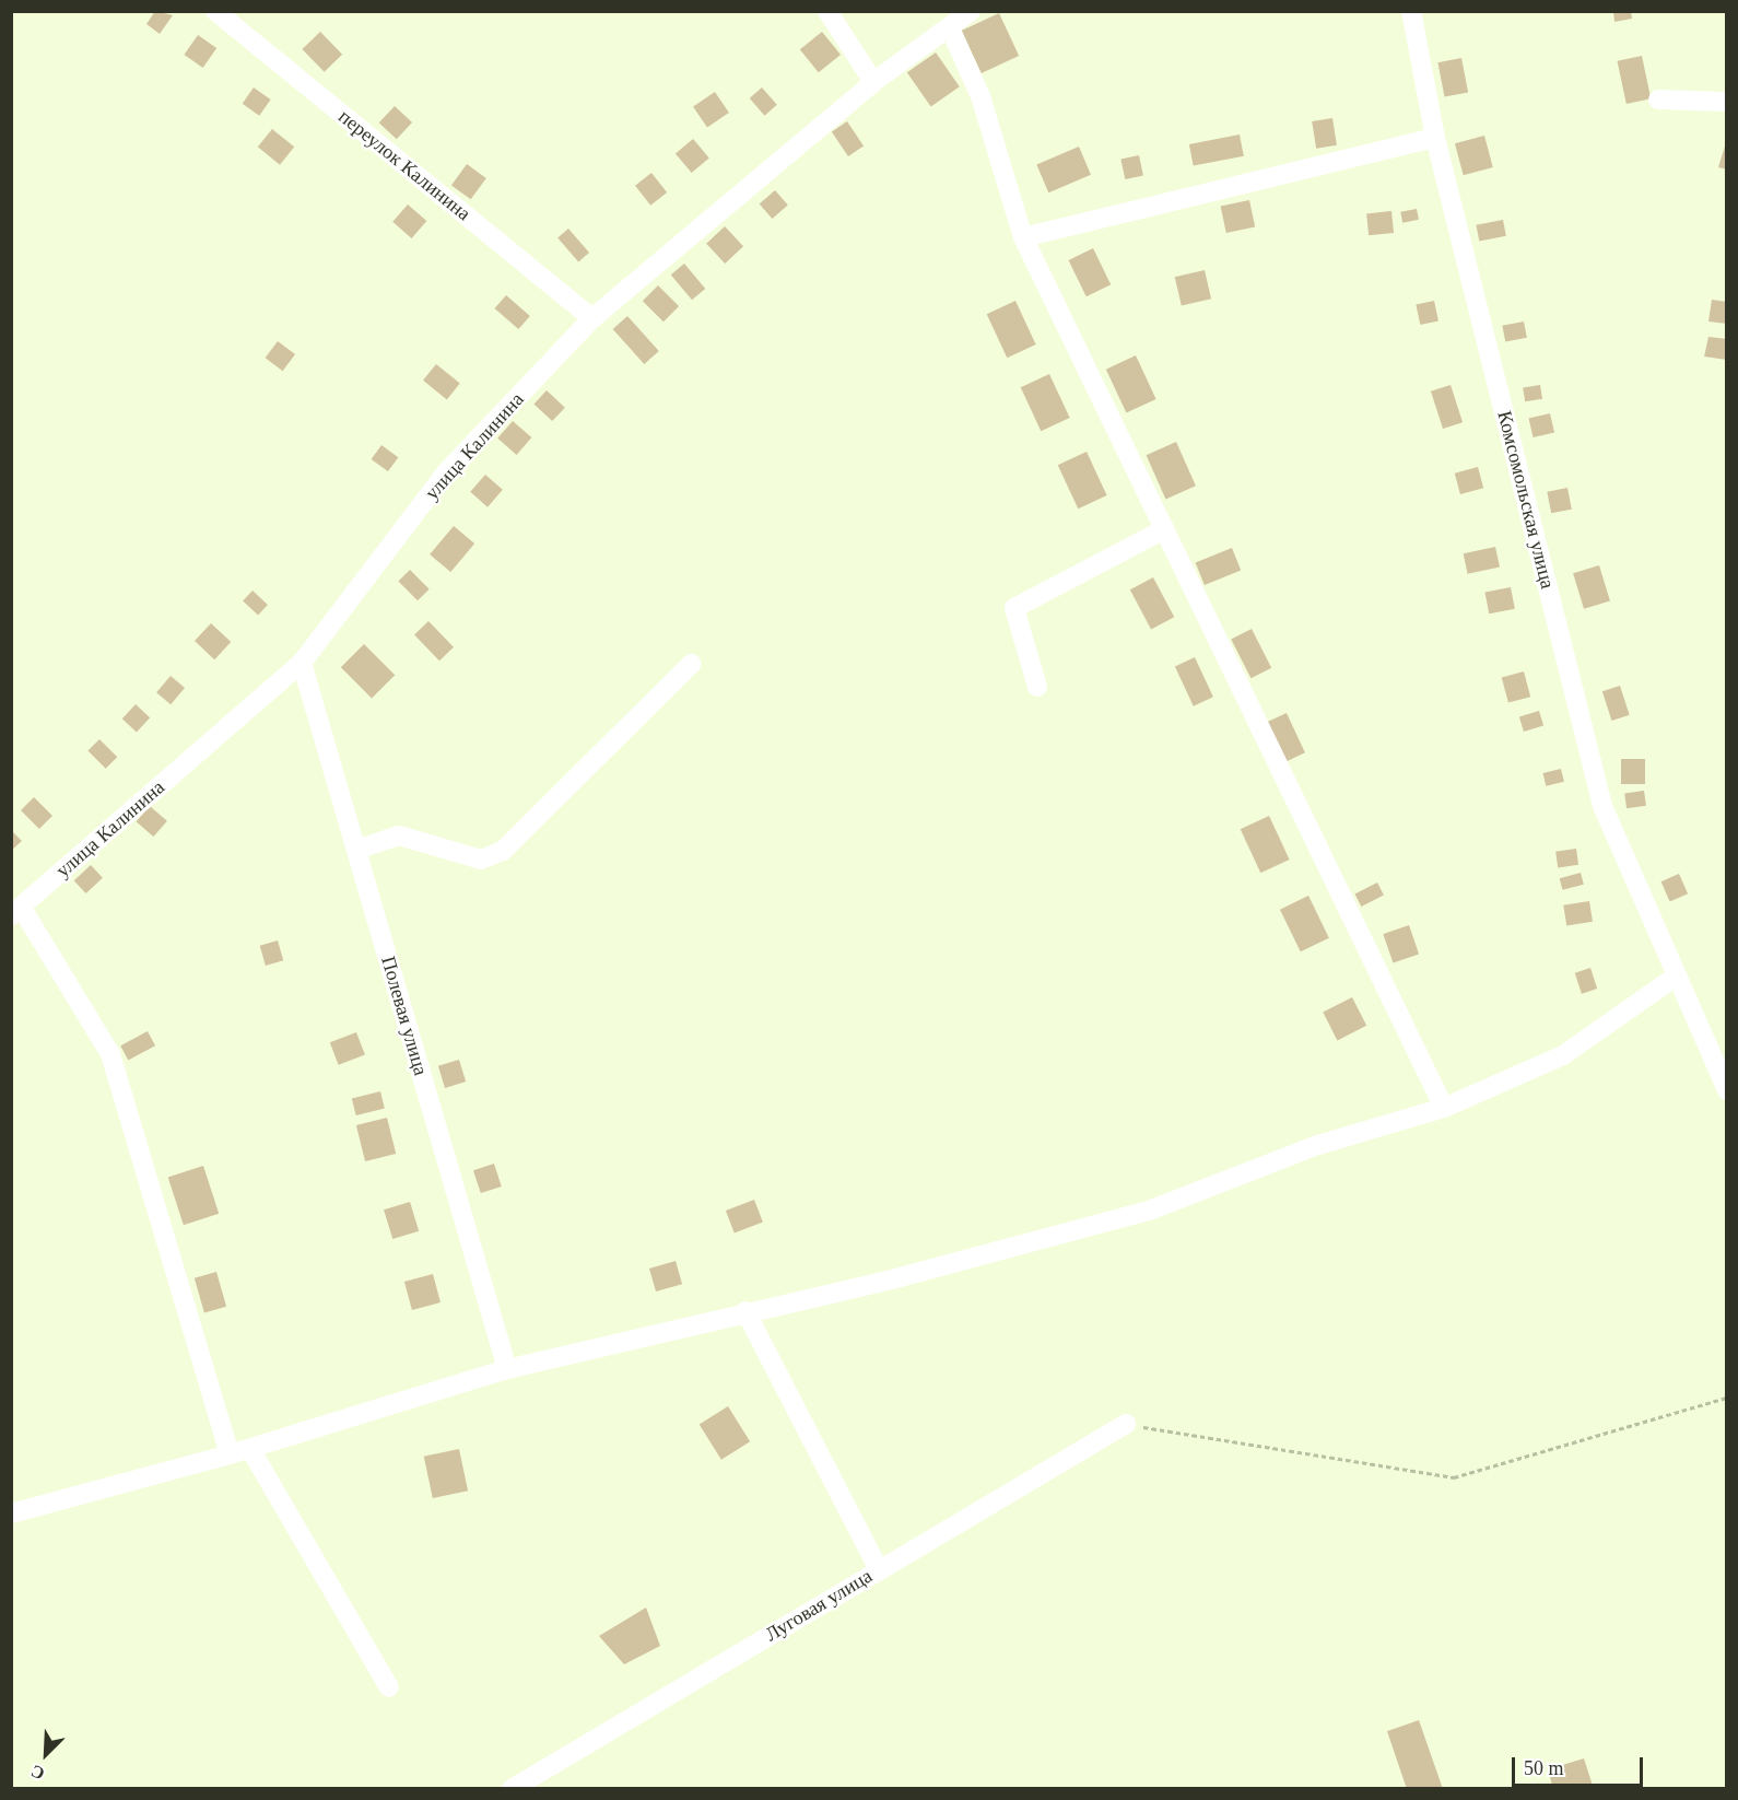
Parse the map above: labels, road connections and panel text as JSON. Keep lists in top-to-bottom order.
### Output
{
  "streets": {
    "street": [
      "переулок Калинина",
      "улица Калинина",
      "Комсомольская улица",
      "Полевая улица",
      "Луговая улица"
    ]
  },
  "crossings": [
    ["переулок Калинина", "улица Калинина"],
    ["улица Калинина", "Полевая улица"]
  ],
  "scale_bar": "50 m",
  "north": "bottom left"
}
